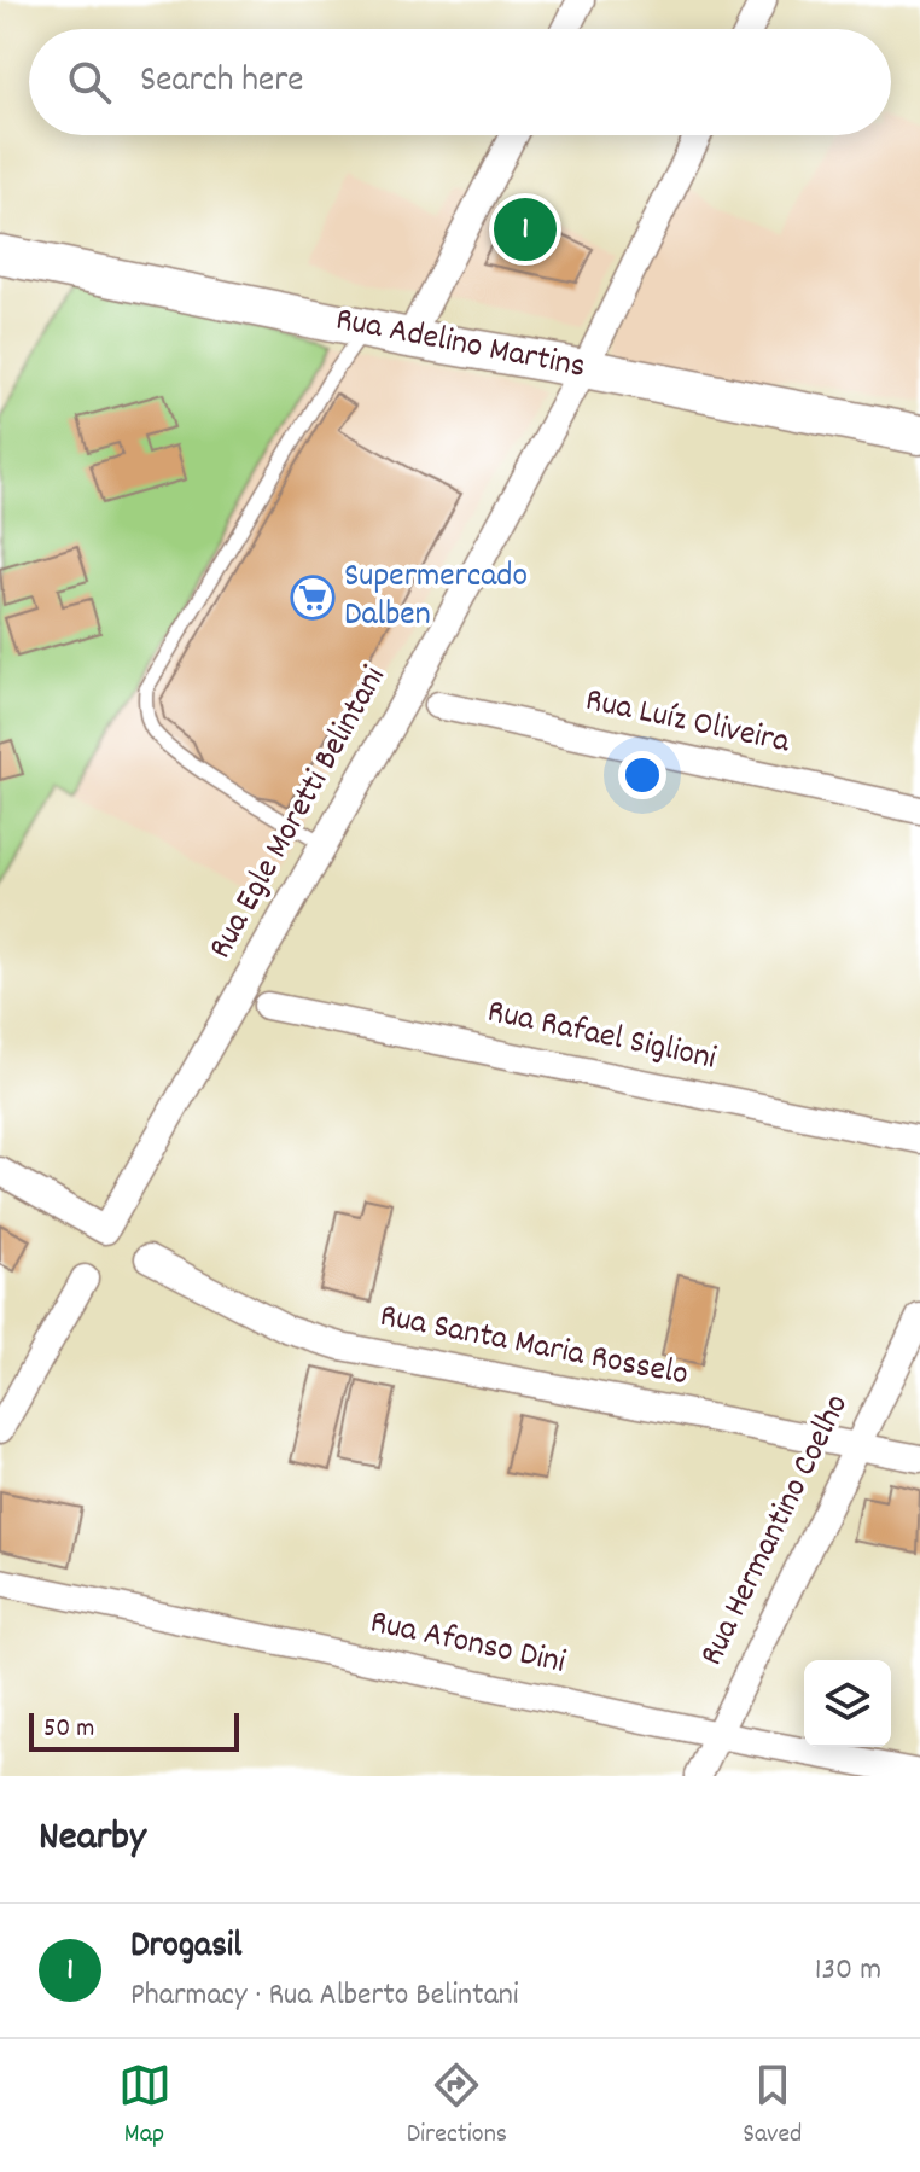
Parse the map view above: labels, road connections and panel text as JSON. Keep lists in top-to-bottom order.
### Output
{
  "streets": {
    "main road": ["Rua Adelino Martins"],
    "street": [
      "Rua Luíz Oliveira",
      "Rua Egle Moretti Belintani",
      "Rua Rafael Siglioni",
      "Rua Santa Maria Rosselo",
      "Rua Hermantino Coelho",
      "Rua Afonso Dini"
    ]
  },
  "crossings": [
    ["Rua Adelino Martins", "Rua Egle Moretti Belintani"],
    ["Rua Santa Maria Rosselo", "Rua Hermantino Coelho"],
    ["Rua Hermantino Coelho", "Rua Afonso Dini"]
  ],
  "places": {
    "supermarket": ["Supermercado Dalben"]
  },
  "scale_bar": "50 m",
  "page": {
    "search": "Search here",
    "pins": "1",
    "scale": "50 m",
    "heading": "Nearby",
    "list": [
      {
        "mark": "1",
        "name": "Drogasil",
        "note": "Pharmacy · Rua Alberto Belintani",
        "value": "130 m"
      }
    ],
    "nav": ["Map", "Directions", "Saved"]
  }
}
